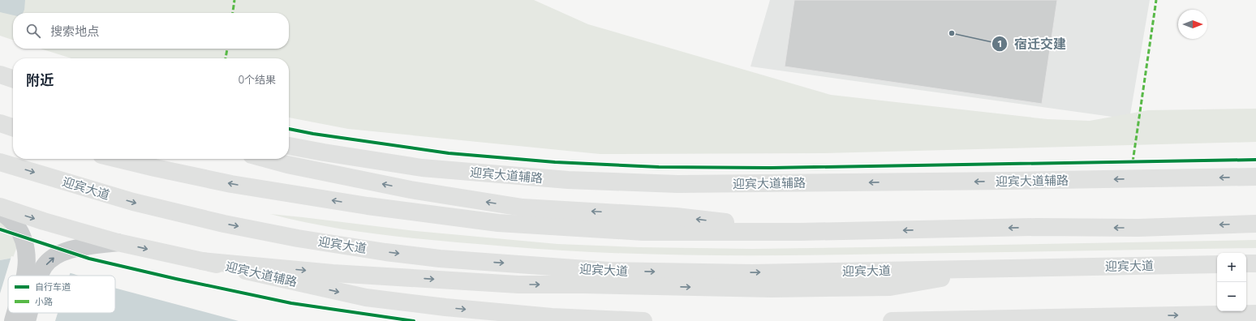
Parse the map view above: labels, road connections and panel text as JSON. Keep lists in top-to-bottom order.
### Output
{
  "streets": {
    "main road": ["迎宾大道辅路", "迎宾大道"]
  },
  "places": ["宿迁交建"],
  "legend": ["自行车道", "小路"],
  "north": "right",
  "page": {
    "search": "搜索地点",
    "heading": ["附近", "0个结果"],
    "map_buttons": ["+", "−"]
  }
}
